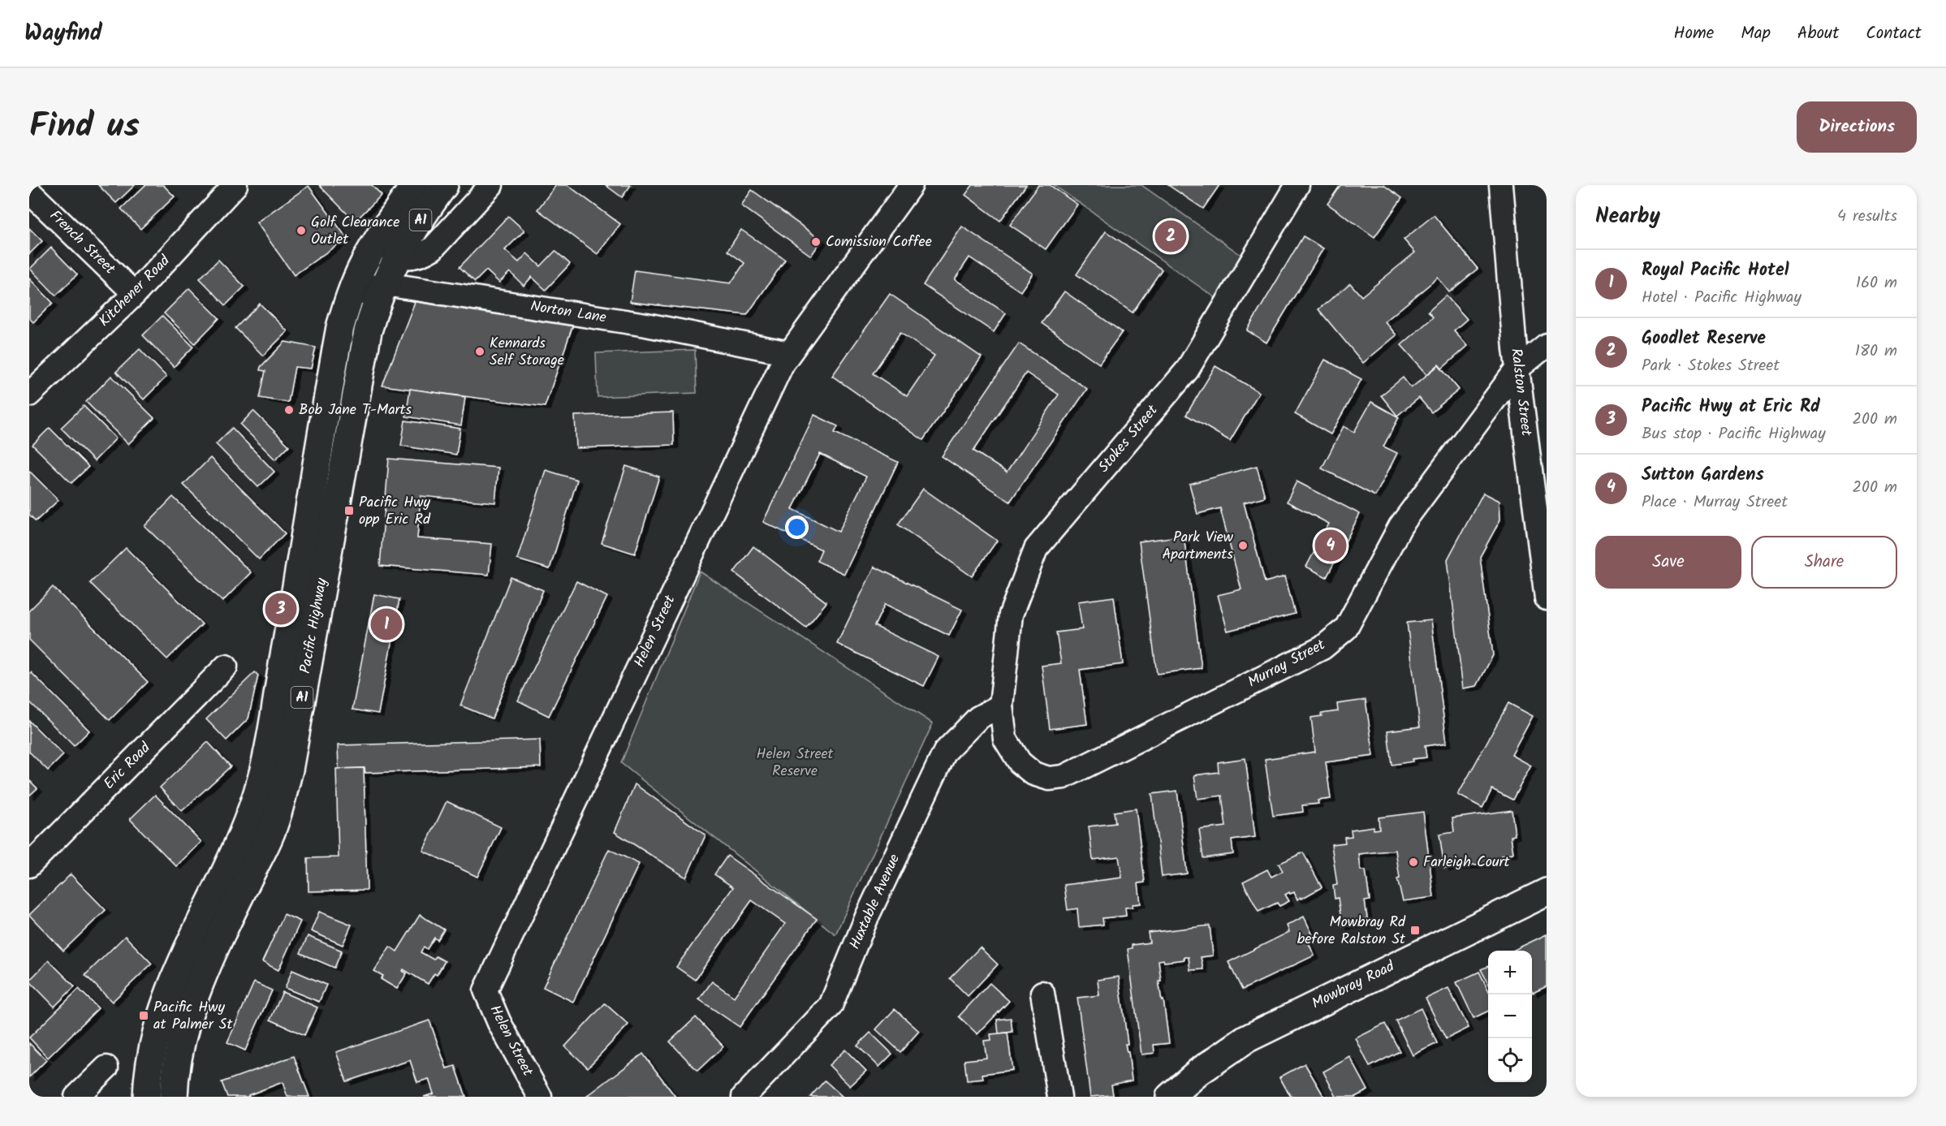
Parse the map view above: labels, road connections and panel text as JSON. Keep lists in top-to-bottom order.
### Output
{
  "streets": {
    "main road": ["A1", "Pacific Highway", "Mowbray Road"],
    "street": [
      "French Street",
      "Kitchener Road",
      "Norton Lane",
      "Ralston Street",
      "Stokes Street",
      "Helen Street",
      "Murray Street",
      "Eric Road",
      "Huxtable Avenue"
    ]
  },
  "crossings": [
    ["French Street", "Kitchener Road"],
    ["Norton Lane", "Pacific Highway"],
    ["Norton Lane", "Helen Street"],
    ["Ralston Street", "Murray Street"],
    ["Stokes Street", "Murray Street"],
    ["Stokes Street", "Huxtable Avenue"],
    ["Murray Street", "Huxtable Avenue"]
  ],
  "parks": ["Helen Street Reserve"],
  "places": {
    "other": [
      "Golf Clearance Outlet",
      "Comission Coffee",
      "Kennards Self Storage",
      "Bob Jane T-Marts",
      "Park View Apartments",
      "Farleigh Court"
    ],
    "transit": ["Pacific Hwy opp Eric Rd", "Mowbray Rd before Ralston St", "Pacific Hwy at Palmer St"]
  },
  "page": {
    "header": "Wayfind",
    "nav": [
      "Home",
      "Map",
      "About",
      "Contact"
    ],
    "title": "Find us",
    "buttons": [
      "Directions",
      ["Save", "Share"]
    ],
    "heading": ["Nearby", "4 results"],
    "pins": [
      "2",
      "4",
      "3",
      "1"
    ],
    "list": [
      {
        "mark": "1",
        "name": "Royal Pacific Hotel",
        "note": "Hotel · Pacific Highway",
        "value": "160 m"
      },
      {
        "mark": "2",
        "name": "Goodlet Reserve",
        "note": "Park · Stokes Street",
        "value": "180 m"
      },
      {
        "mark": "3",
        "name": "Pacific Hwy at Eric Rd",
        "note": "Bus stop · Pacific Highway",
        "value": "200 m"
      },
      {
        "mark": "4",
        "name": "Sutton Gardens",
        "note": "Place · Murray Street",
        "value": "200 m"
      }
    ],
    "map_buttons": ["+", "−"]
  }
}
